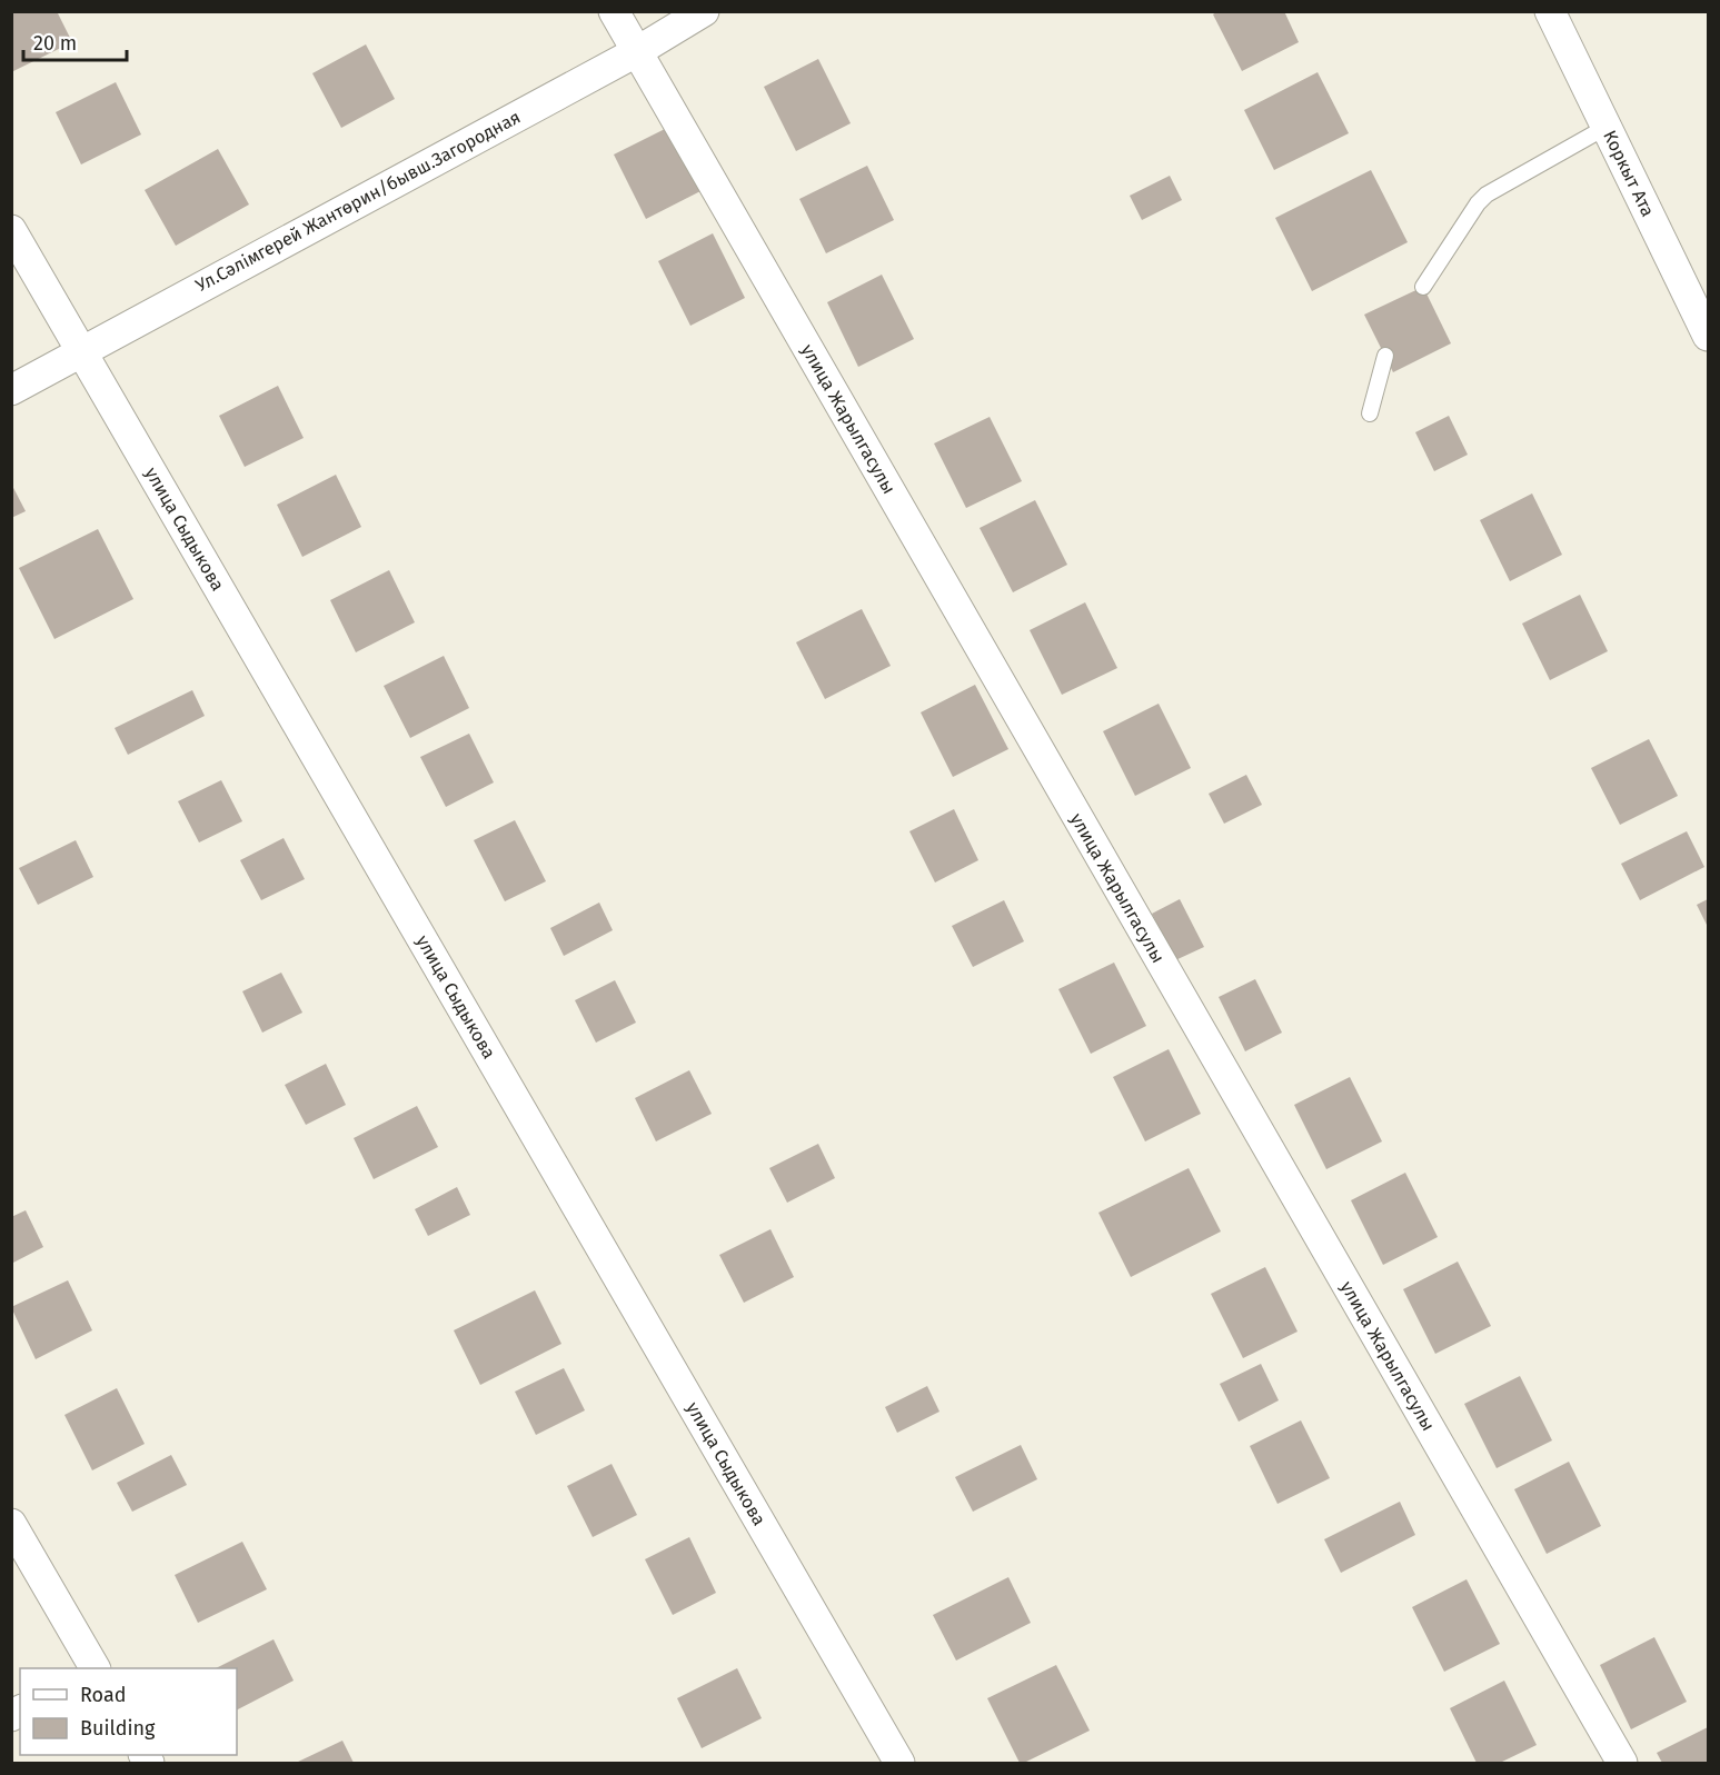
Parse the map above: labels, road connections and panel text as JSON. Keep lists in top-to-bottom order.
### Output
{
  "streets": {
    "street": [
      "Коркыт Ата",
      "Ул.Сәлімгерей Жантөрин/бывш.Загородная",
      "улица Жарылгасулы",
      "улица Сыдыкова"
    ]
  },
  "crossings": [
    ["Ул.Сәлімгерей Жантөрин/бывш.Загородная", "улица Жарылгасулы"],
    ["Ул.Сәлімгерей Жантөрин/бывш.Загородная", "улица Сыдыкова"]
  ],
  "legend": ["Road", "Building"],
  "scale_bar": "20 m"
}
